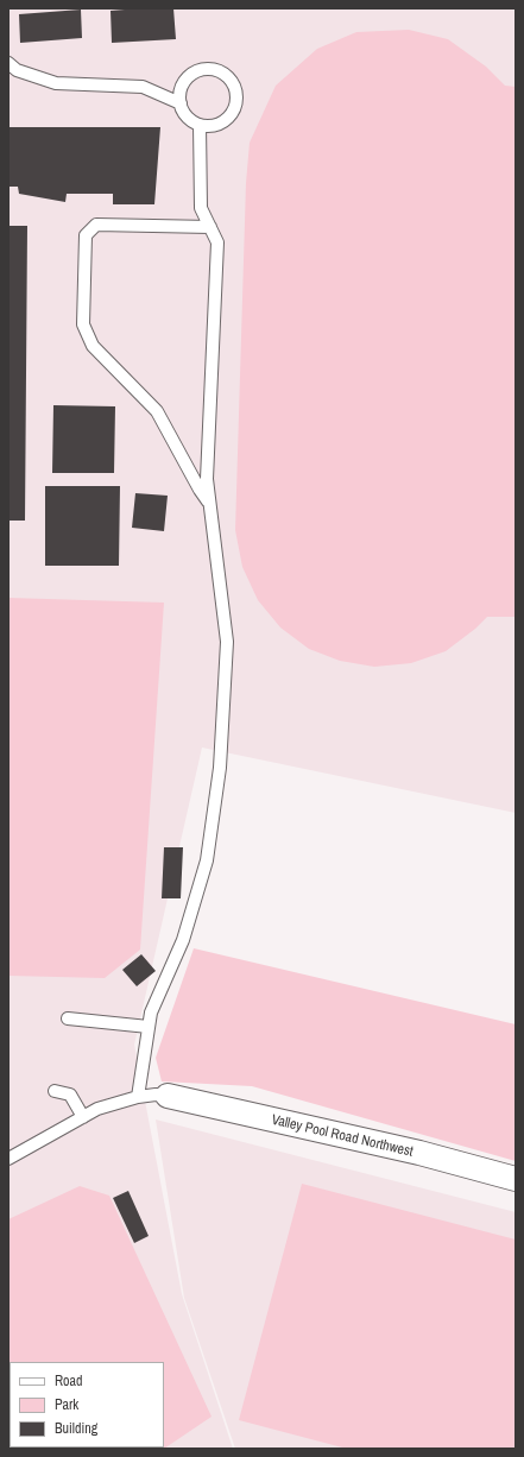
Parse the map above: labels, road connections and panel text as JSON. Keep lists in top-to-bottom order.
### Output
{
  "streets": {
    "street": ["Valley Pool Road Northwest"]
  },
  "legend": ["Road", "Park", "Building"]
}
